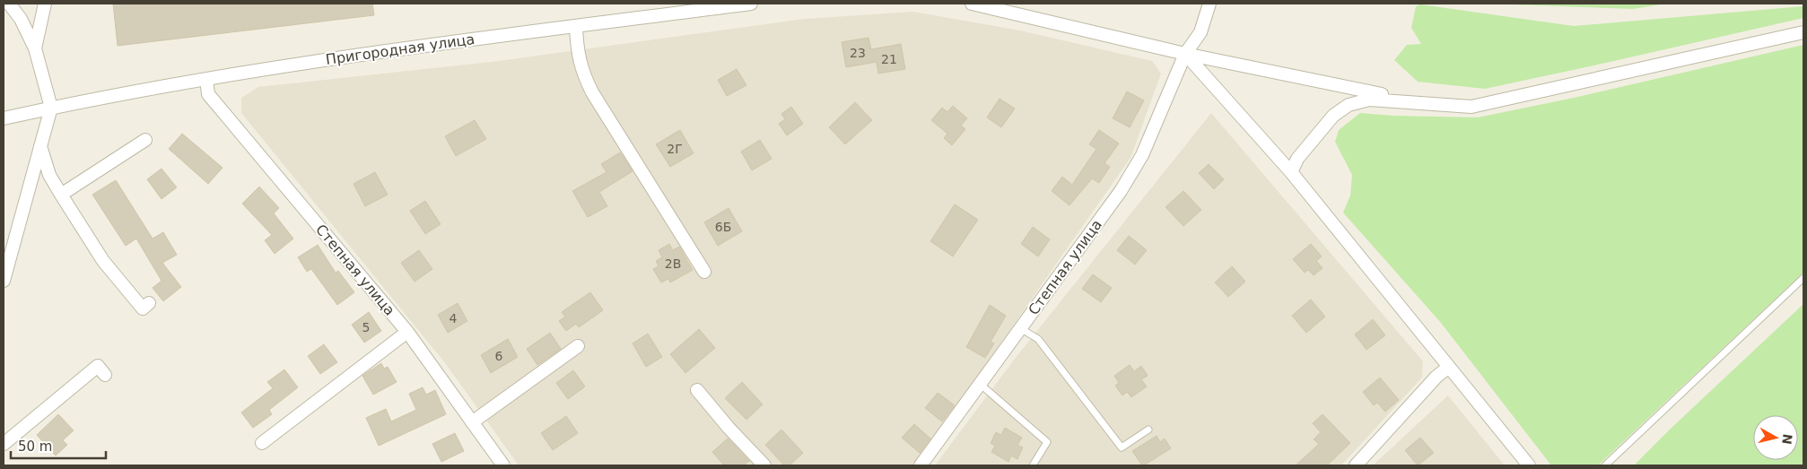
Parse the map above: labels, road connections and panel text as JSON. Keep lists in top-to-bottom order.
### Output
{
  "streets": {
    "street": ["Пригородная улица", "Степная улица"]
  },
  "crossings": [
    ["Пригородная улица", "Степная улица"]
  ],
  "house_numbers": [
    "23",
    "21",
    "2Г",
    "6Б",
    "2В",
    "4",
    "5",
    "6"
  ],
  "scale_bar": "50 m",
  "north": "right"
}
